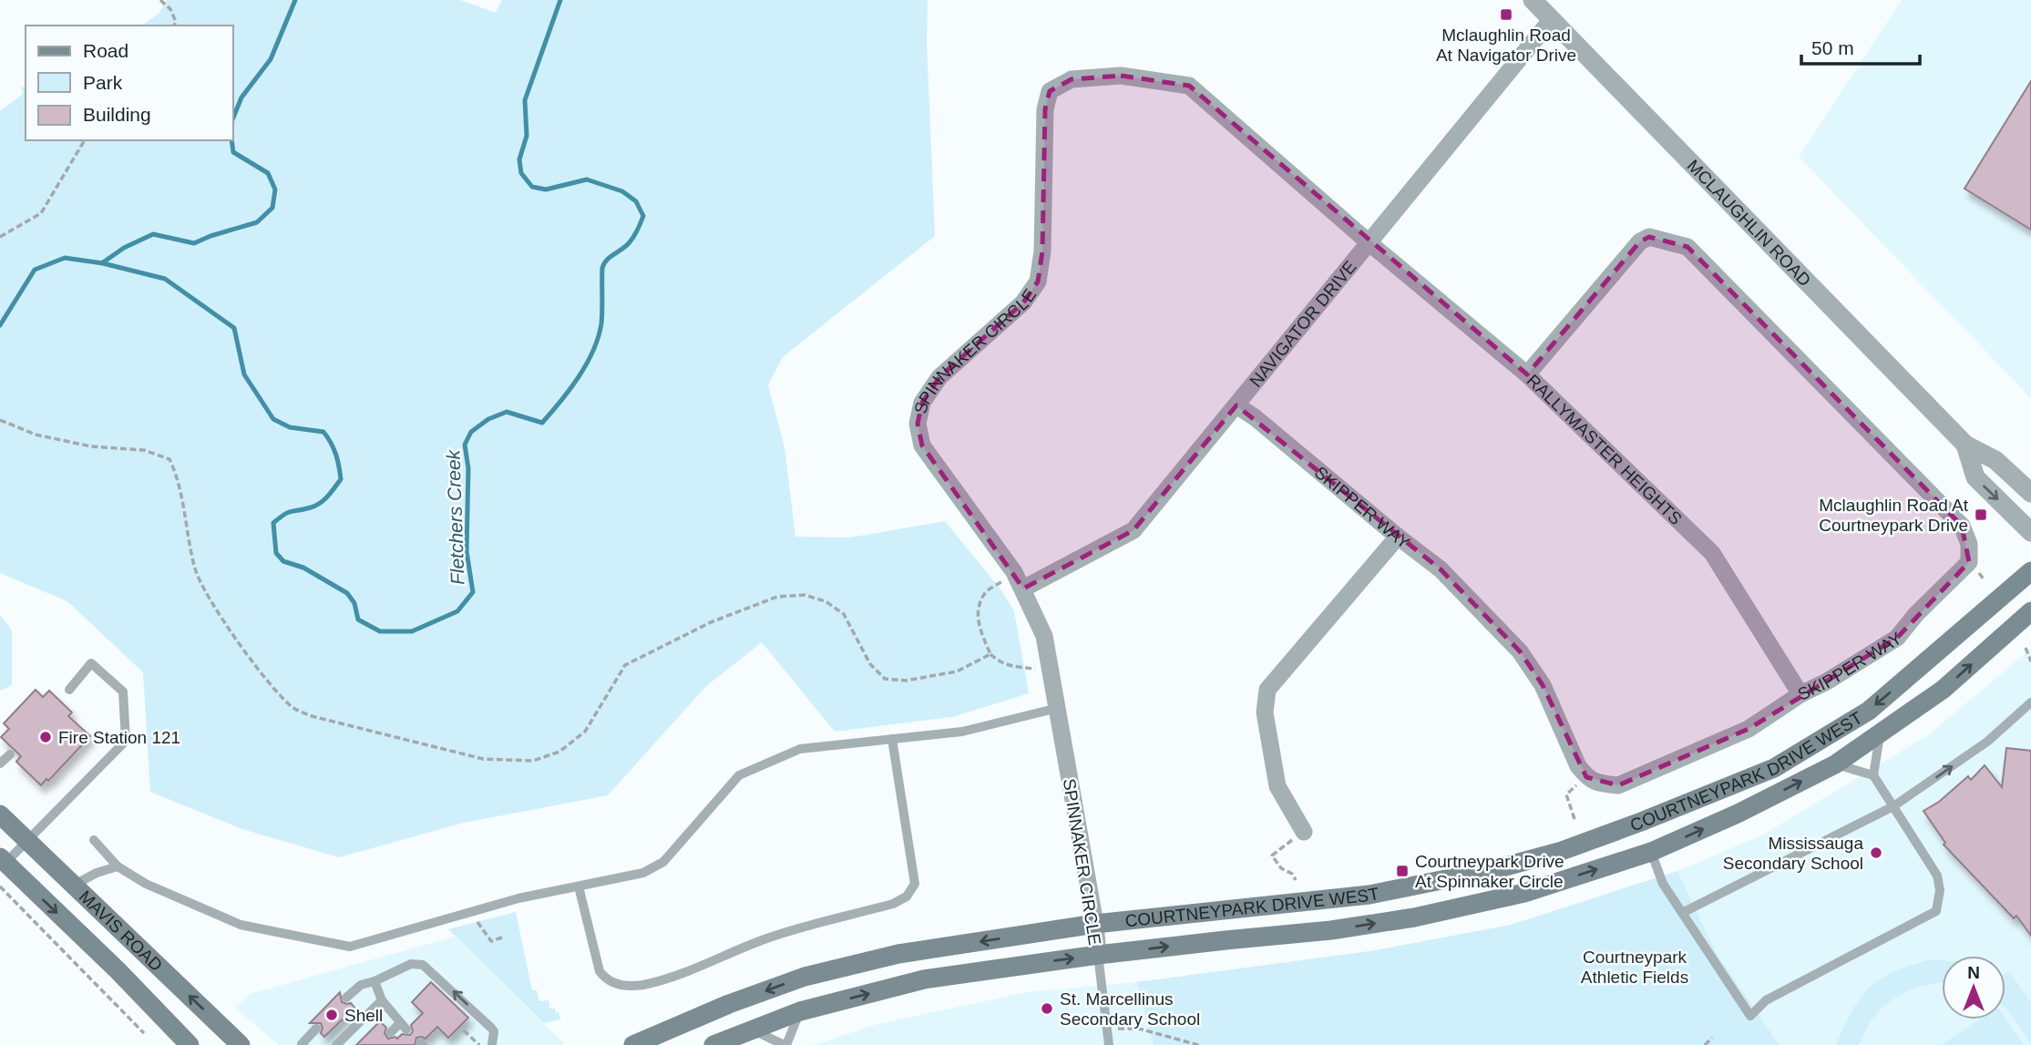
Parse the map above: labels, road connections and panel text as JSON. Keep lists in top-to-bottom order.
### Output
{
  "streets": {
    "main road": ["COURTNEYPARK DRIVE WEST", "MAVIS ROAD"],
    "street": [
      "MCLAUGHLIN ROAD",
      "NAVIGATOR DRIVE",
      "SPINNAKER CIRCLE",
      "RALLYMASTER HEIGHTS",
      "SKIPPER WAY"
    ]
  },
  "crossings": [
    ["MCLAUGHLIN ROAD", "NAVIGATOR DRIVE"],
    ["NAVIGATOR DRIVE", "SPINNAKER CIRCLE"],
    ["NAVIGATOR DRIVE", "RALLYMASTER HEIGHTS"],
    ["NAVIGATOR DRIVE", "SKIPPER WAY"],
    ["SPINNAKER CIRCLE", "RALLYMASTER HEIGHTS"],
    ["SPINNAKER CIRCLE", "COURTNEYPARK DRIVE WEST"],
    ["RALLYMASTER HEIGHTS", "SKIPPER WAY"]
  ],
  "water": ["Fletchers Creek"],
  "parks": ["Courtneypark Athletic Fields"],
  "places": {
    "transit": ["Mclaughlin Road At Navigator Drive", "Mclaughlin Road At Courtneypark Drive", "Courtneypark Drive At Spinnaker Circle"],
    "other": [
      "Fire Station 121",
      "Mississauga Secondary School",
      "St. Marcellinus Secondary School",
      "Shell"
    ]
  },
  "legend": ["Road", "Park", "Building"],
  "scale_bar": "50 m",
  "north": "top"
}
